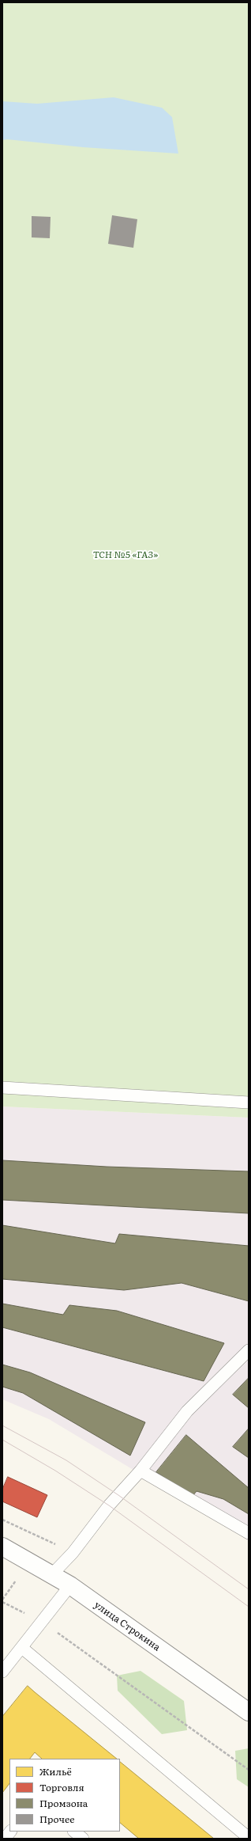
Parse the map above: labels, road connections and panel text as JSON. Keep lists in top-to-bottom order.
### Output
{
  "streets": {
    "street": ["улица Строкина"]
  },
  "parks": ["ТСН №5 «ГАЗ»"],
  "legend": [
    "Жильё",
    "Торговля",
    "Промзона",
    "Прочее"
  ]
}
